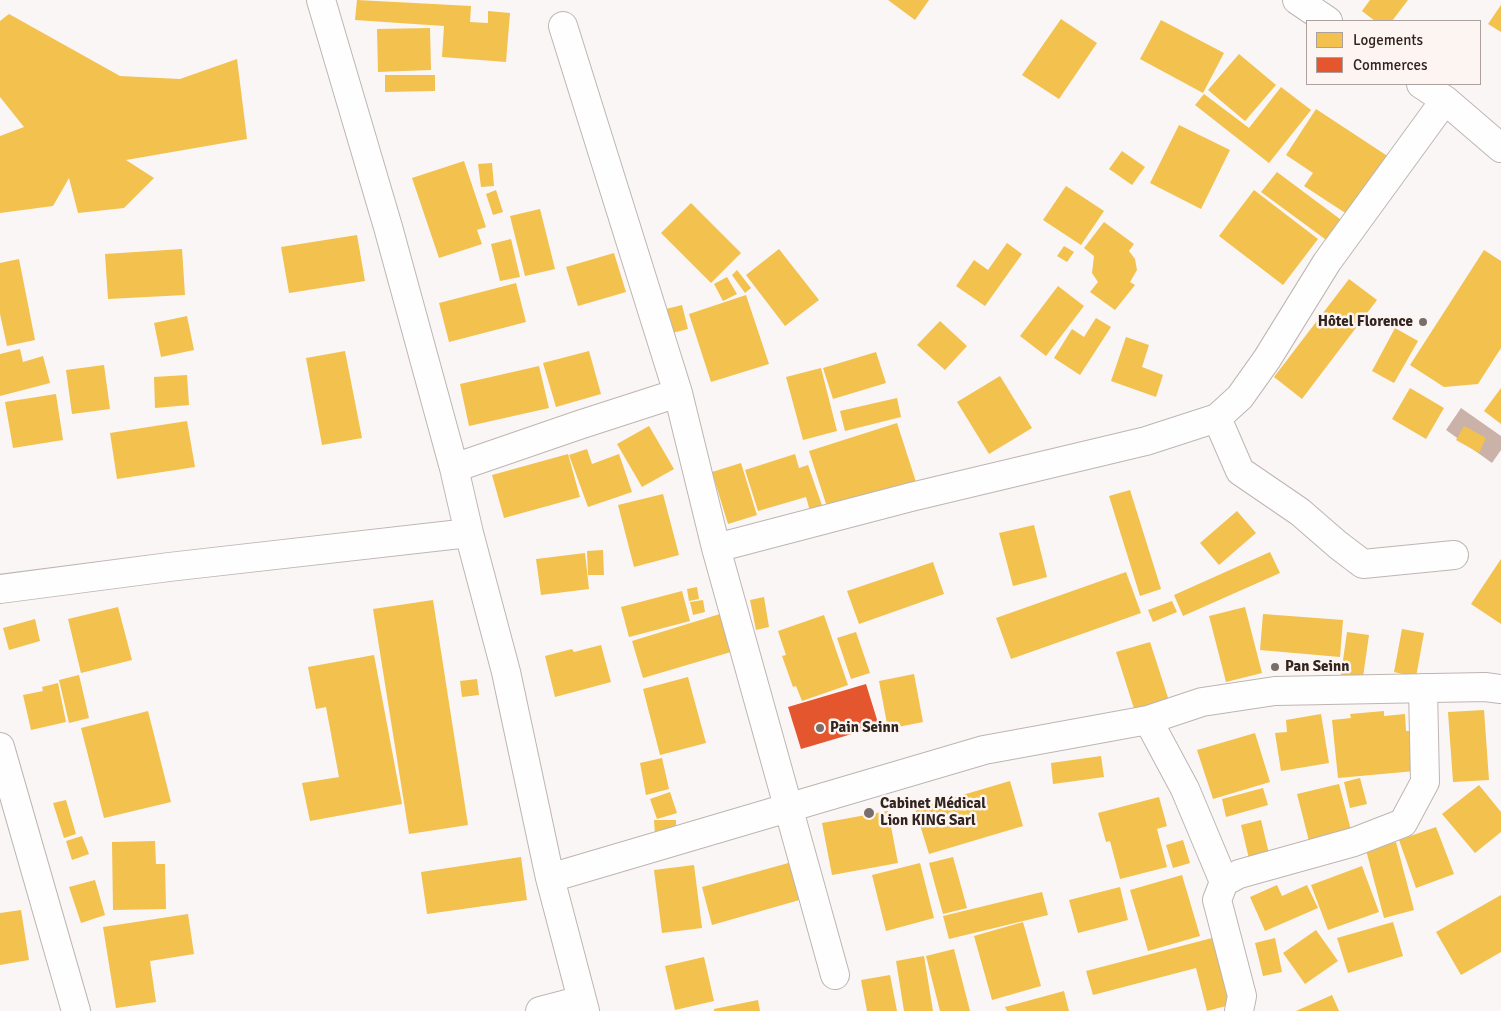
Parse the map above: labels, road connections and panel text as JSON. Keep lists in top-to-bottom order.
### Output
{
  "places": [
    "Hôtel Florence",
    "Pan Seinn",
    "Pain Seinn",
    "Cabinet Médical Lion KING Sarl"
  ],
  "legend": ["Logements", "Commerces"]
}
